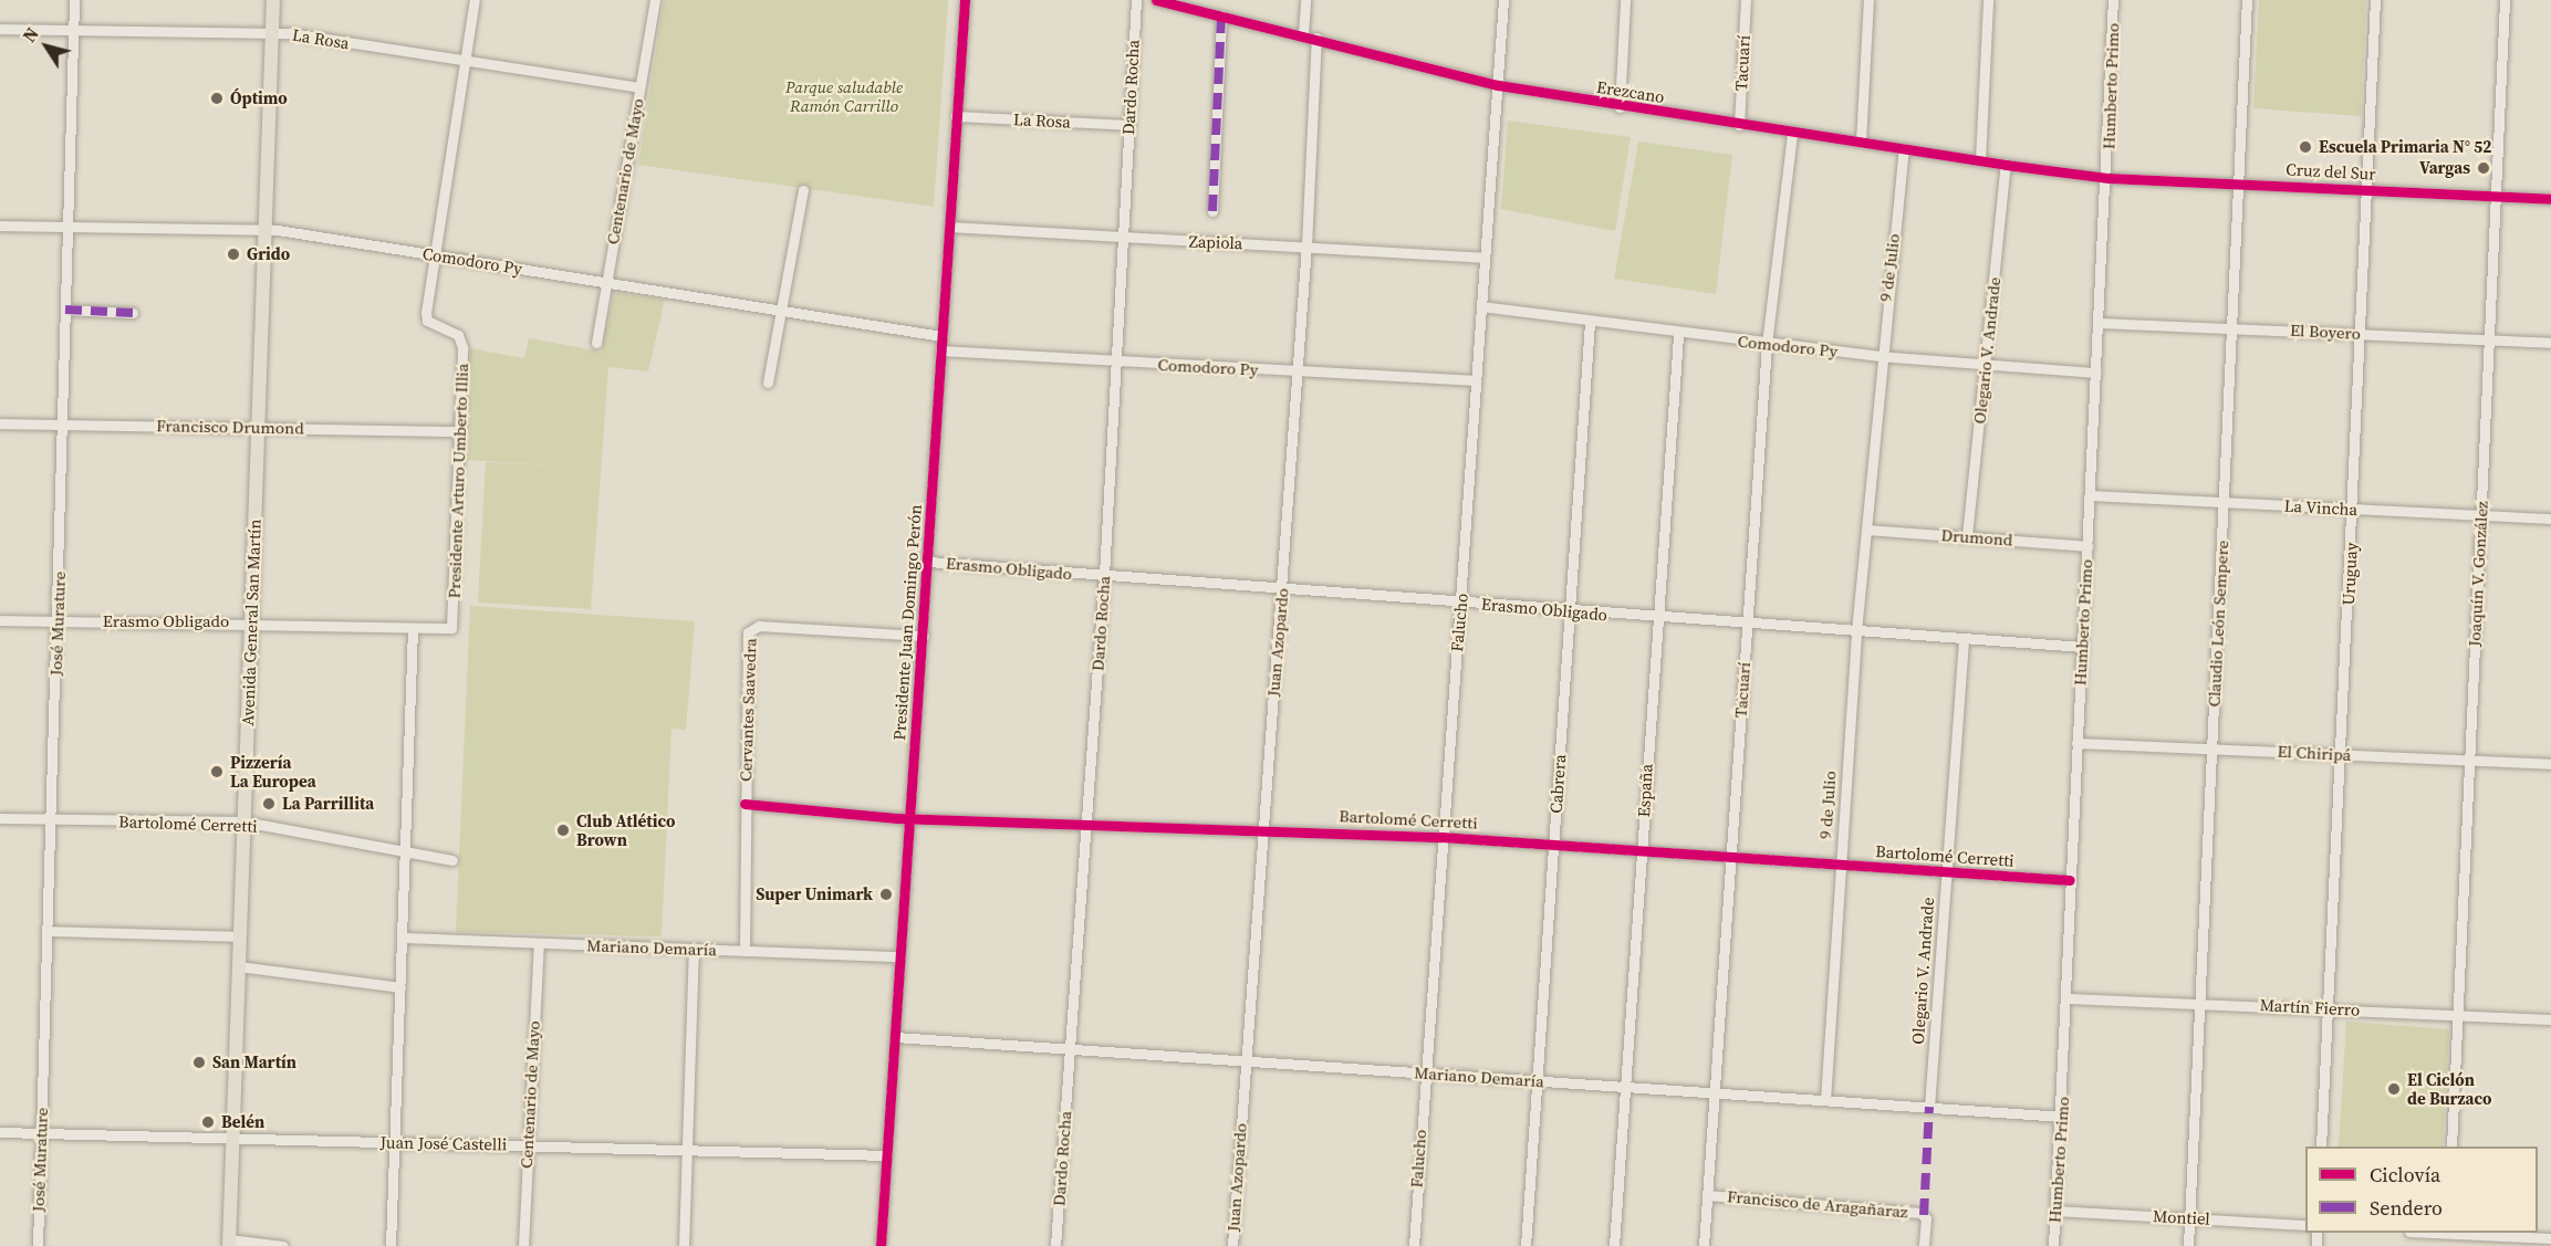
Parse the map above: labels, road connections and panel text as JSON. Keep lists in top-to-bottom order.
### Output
{
  "streets": {
    "main road": ["Avenida General San Martín"],
    "street": [
      "La Rosa",
      "Tacuarí",
      "Humberto Primo",
      "Dardo Rocha",
      "Erezcano",
      "Centenario de Mayo",
      "Cruz del Sur",
      "Zapiola",
      "Comodoro Py",
      "9 de Julio",
      "El Boyero",
      "Olegario V. Andrade",
      "Francisco Drumond",
      "Presidente Arturo Umberto Illia",
      "La Vincha",
      "Drumond",
      "Erasmo Obligado",
      "Uruguay",
      "Joaquín V. González",
      "Presidente Juan Domingo Perón",
      "Falucho",
      "José Murature",
      "Claudio León Sempere",
      "Juan Azopardo",
      "Cervantes Saavedra",
      "El Chiripá",
      "Cabrera",
      "España",
      "Bartolomé Cerretti",
      "Mariano Demaría",
      "Martín Fierro",
      "Juan José Castelli",
      "Francisco de Aragañaraz",
      "Montiel"
    ]
  },
  "crossings": [
    ["La Rosa", "Dardo Rocha"],
    ["La Rosa", "Centenario de Mayo"],
    ["La Rosa", "Presidente Arturo Umberto Illia"],
    ["La Rosa", "Avenida General San Martín"],
    ["La Rosa", "Presidente Juan Domingo Perón"],
    ["La Rosa", "José Murature"],
    ["Tacuarí", "Erezcano"],
    ["Tacuarí", "Comodoro Py"],
    ["Tacuarí", "Erasmo Obligado"],
    ["Tacuarí", "Bartolomé Cerretti"],
    ["Tacuarí", "Mariano Demaría"],
    ["Tacuarí", "Francisco de Aragañaraz"],
    ["Humberto Primo", "Erezcano"],
    ["Humberto Primo", "Cruz del Sur"],
    ["Humberto Primo", "Comodoro Py"],
    ["Humberto Primo", "El Boyero"],
    ["Humberto Primo", "La Vincha"],
    ["Humberto Primo", "Drumond"],
    ["Humberto Primo", "Erasmo Obligado"],
    ["Humberto Primo", "El Chiripá"],
    ["Humberto Primo", "Bartolomé Cerretti"],
    ["Humberto Primo", "Mariano Demaría"],
    ["Humberto Primo", "Martín Fierro"],
    ["Humberto Primo", "Montiel"],
    ["Dardo Rocha", "Zapiola"],
    ["Dardo Rocha", "Comodoro Py"],
    ["Dardo Rocha", "Erasmo Obligado"],
    ["Dardo Rocha", "Bartolomé Cerretti"],
    ["Dardo Rocha", "Mariano Demaría"],
    ["Erezcano", "Cruz del Sur"],
    ["Erezcano", "9 de Julio"],
    ["Erezcano", "Olegario V. Andrade"],
    ["Erezcano", "Falucho"],
    ["Erezcano", "Juan Azopardo"],
    ["Centenario de Mayo", "Comodoro Py"],
    ["Centenario de Mayo", "Mariano Demaría"],
    ["Centenario de Mayo", "Juan José Castelli"],
    ["Cruz del Sur", "Uruguay"],
    ["Cruz del Sur", "Joaquín V. González"],
    ["Cruz del Sur", "Claudio León Sempere"],
    ["Zapiola", "Presidente Juan Domingo Perón"],
    ["Zapiola", "Falucho"],
    ["Zapiola", "Juan Azopardo"],
    ["Comodoro Py", "9 de Julio"],
    ["Comodoro Py", "Olegario V. Andrade"],
    ["Comodoro Py", "Presidente Arturo Umberto Illia"],
    ["Comodoro Py", "Avenida General San Martín"],
    ["Comodoro Py", "Presidente Juan Domingo Perón"],
    ["Comodoro Py", "Falucho"],
    ["Comodoro Py", "José Murature"],
    ["Comodoro Py", "Juan Azopardo"],
    ["Comodoro Py", "Cabrera"],
    ["Comodoro Py", "España"],
    ["9 de Julio", "Drumond"],
    ["9 de Julio", "Erasmo Obligado"],
    ["9 de Julio", "Bartolomé Cerretti"],
    ["9 de Julio", "Mariano Demaría"],
    ["El Boyero", "Uruguay"],
    ["El Boyero", "Joaquín V. González"],
    ["El Boyero", "Claudio León Sempere"],
    ["Olegario V. Andrade", "Drumond"],
    ["Olegario V. Andrade", "Erasmo Obligado"],
    ["Olegario V. Andrade", "Bartolomé Cerretti"],
    ["Olegario V. Andrade", "Mariano Demaría"],
    ["Francisco Drumond", "Presidente Arturo Umberto Illia"],
    ["Francisco Drumond", "Avenida General San Martín"],
    ["Francisco Drumond", "José Murature"],
    ["Presidente Arturo Umberto Illia", "Erasmo Obligado"],
    ["La Vincha", "Uruguay"],
    ["La Vincha", "Joaquín V. González"],
    ["La Vincha", "Claudio León Sempere"],
    ["Erasmo Obligado", "Avenida General San Martín"],
    ["Erasmo Obligado", "Presidente Juan Domingo Perón"],
    ["Erasmo Obligado", "Falucho"],
    ["Erasmo Obligado", "José Murature"],
    ["Erasmo Obligado", "Juan Azopardo"],
    ["Erasmo Obligado", "Cabrera"],
    ["Erasmo Obligado", "España"],
    ["Uruguay", "El Chiripá"],
    ["Uruguay", "Martín Fierro"],
    ["Joaquín V. González", "El Chiripá"],
    ["Joaquín V. González", "Martín Fierro"],
    ["Avenida General San Martín", "Bartolomé Cerretti"],
    ["Avenida General San Martín", "Juan José Castelli"],
    ["Presidente Juan Domingo Perón", "Cervantes Saavedra"],
    ["Presidente Juan Domingo Perón", "Bartolomé Cerretti"],
    ["Presidente Juan Domingo Perón", "Mariano Demaría"],
    ["Presidente Juan Domingo Perón", "Juan José Castelli"],
    ["Falucho", "Bartolomé Cerretti"],
    ["Falucho", "Mariano Demaría"],
    ["José Murature", "Bartolomé Cerretti"],
    ["José Murature", "Juan José Castelli"],
    ["Claudio León Sempere", "El Chiripá"],
    ["Claudio León Sempere", "Martín Fierro"],
    ["Claudio León Sempere", "Montiel"],
    ["Juan Azopardo", "Bartolomé Cerretti"],
    ["Juan Azopardo", "Mariano Demaría"],
    ["Cervantes Saavedra", "Bartolomé Cerretti"],
    ["Cervantes Saavedra", "Mariano Demaría"],
    ["Cabrera", "Bartolomé Cerretti"],
    ["Cabrera", "Mariano Demaría"],
    ["España", "Bartolomé Cerretti"],
    ["España", "Mariano Demaría"]
  ],
  "parks": ["Parque saludable Ramón Carrillo"],
  "places": [
    "Óptimo",
    "Escuela Primaria N° 52",
    "Vargas",
    "Grido",
    "Pizzería La Europea",
    "La Parrillita",
    "Club Atlético Brown",
    "Super Unimark",
    "San Martín",
    "El Ciclón de Burzaco",
    "Belén"
  ],
  "legend": ["Ciclovía", "Sendero"],
  "north": "top left"
}
